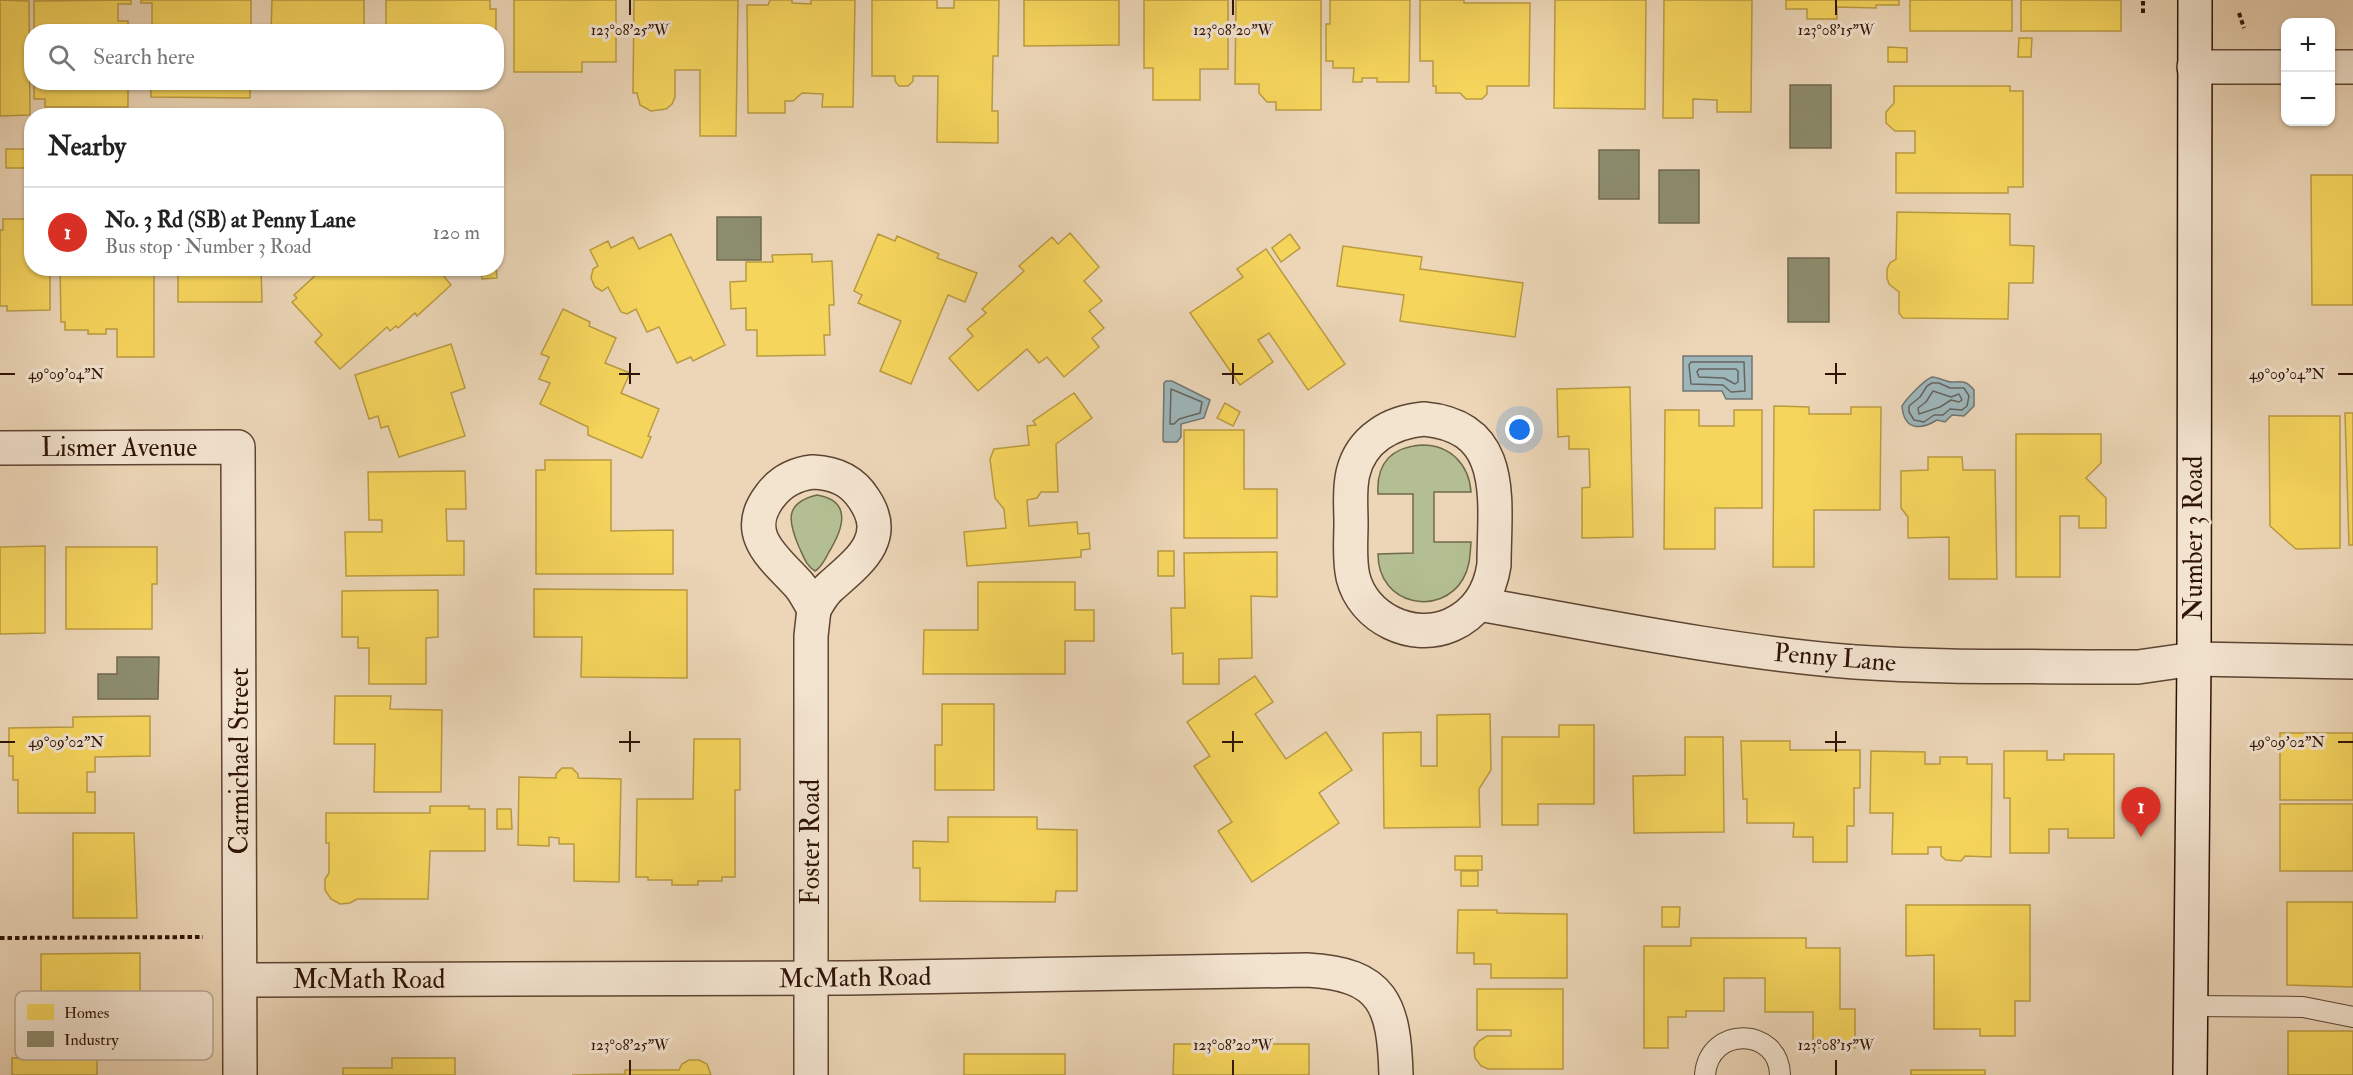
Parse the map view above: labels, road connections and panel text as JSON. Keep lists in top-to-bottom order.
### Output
{
  "streets": {
    "street": [
      "Lismer Avenue",
      "Number 3 Road",
      "Penny Lane",
      "Carmichael Street",
      "Foster Road",
      "McMath Road"
    ]
  },
  "crossings": [
    ["Lismer Avenue", "Carmichael Street"],
    ["Number 3 Road", "Penny Lane"],
    ["Carmichael Street", "McMath Road"],
    ["Foster Road", "McMath Road"]
  ],
  "legend": ["Homes", "Industry"],
  "page": {
    "map_buttons": ["+", "−"],
    "search": "Search here",
    "heading": "Nearby",
    "list": [
      {
        "mark": "1",
        "name": "No. 3 Rd (SB) at Penny Lane",
        "note": "Bus stop · Number 3 Road",
        "value": "120 m"
      }
    ],
    "pins": "1"
  },
  "coordinates": [
    "123°08'25\"W",
    "123°08'20\"W",
    "123°08'15\"W",
    "49°09'04\"N",
    "49°09'02\"N"
  ]
}
